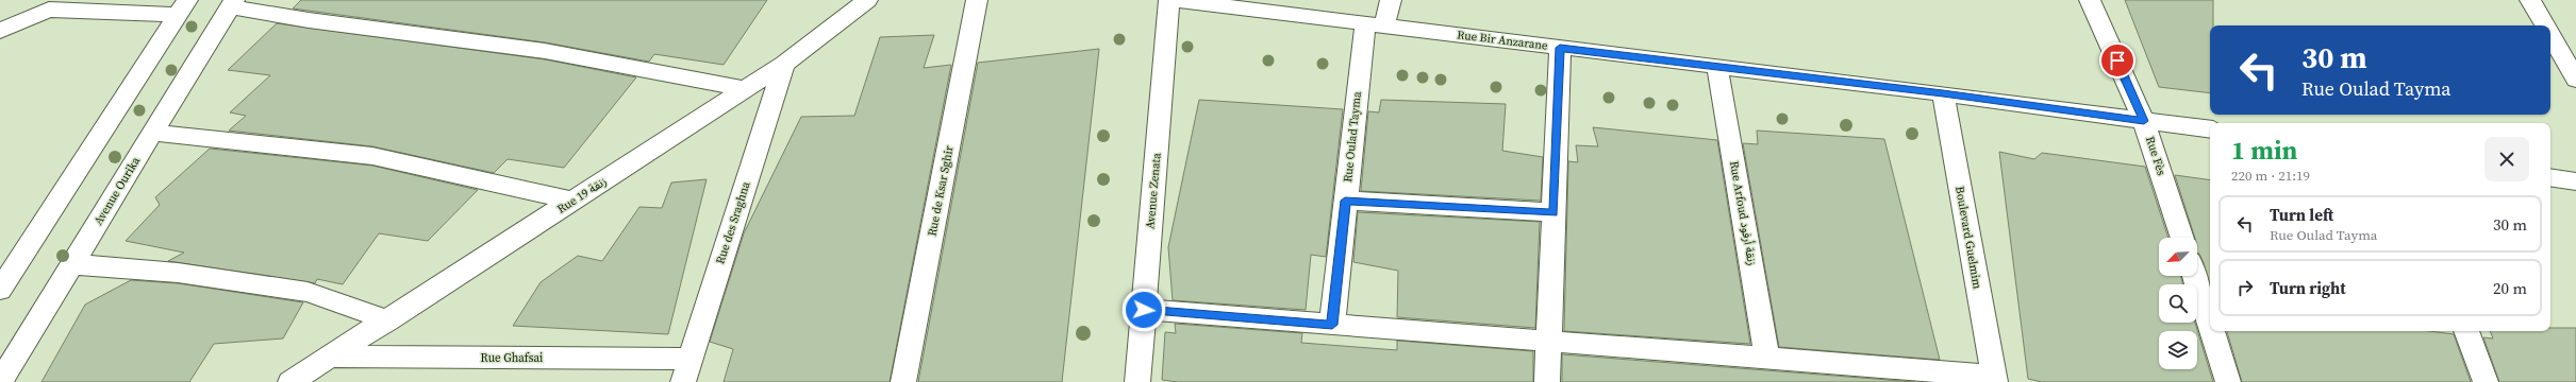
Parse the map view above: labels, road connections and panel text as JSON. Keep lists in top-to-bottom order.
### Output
{
  "streets": {
    "street": [
      "Rue Bir Anzarane",
      "Rue Oulad Tayma",
      "Rue Fès",
      "Avenue Ourika",
      "Rue de Ksar Sghir",
      "Avenue Zenata",
      "Rue 19 زنقة",
      "Rue Arfoud زنقة أرفود",
      "Rue des Sraghna",
      "Boulevard Guelmim",
      "Rue Ghafsai"
    ]
  },
  "crossings": [
    ["Rue Bir Anzarane", "Rue Oulad Tayma"],
    ["Rue Bir Anzarane", "Rue Fès"],
    ["Rue Bir Anzarane", "Avenue Zenata"],
    ["Rue Bir Anzarane", "Rue Arfoud زنقة أرفود"],
    ["Rue Bir Anzarane", "Boulevard Guelmim"],
    ["Rue 19 زنقة", "Rue des Sraghna"],
    ["Rue 19 زنقة", "Rue Ghafsai"],
    ["Rue des Sraghna", "Rue Ghafsai"]
  ],
  "north": "bottom left",
  "page": {
    "turn": ["30 m", "Rue Oulad Tayma"],
    "heading": ["1 min", "220 m · 21:19"],
    "list": [
      {
        "name": "Turn left",
        "note": "Rue Oulad Tayma",
        "value": "30 m"
      },
      {
        "name": "Turn right",
        "value": "20 m"
      }
    ]
  }
}
